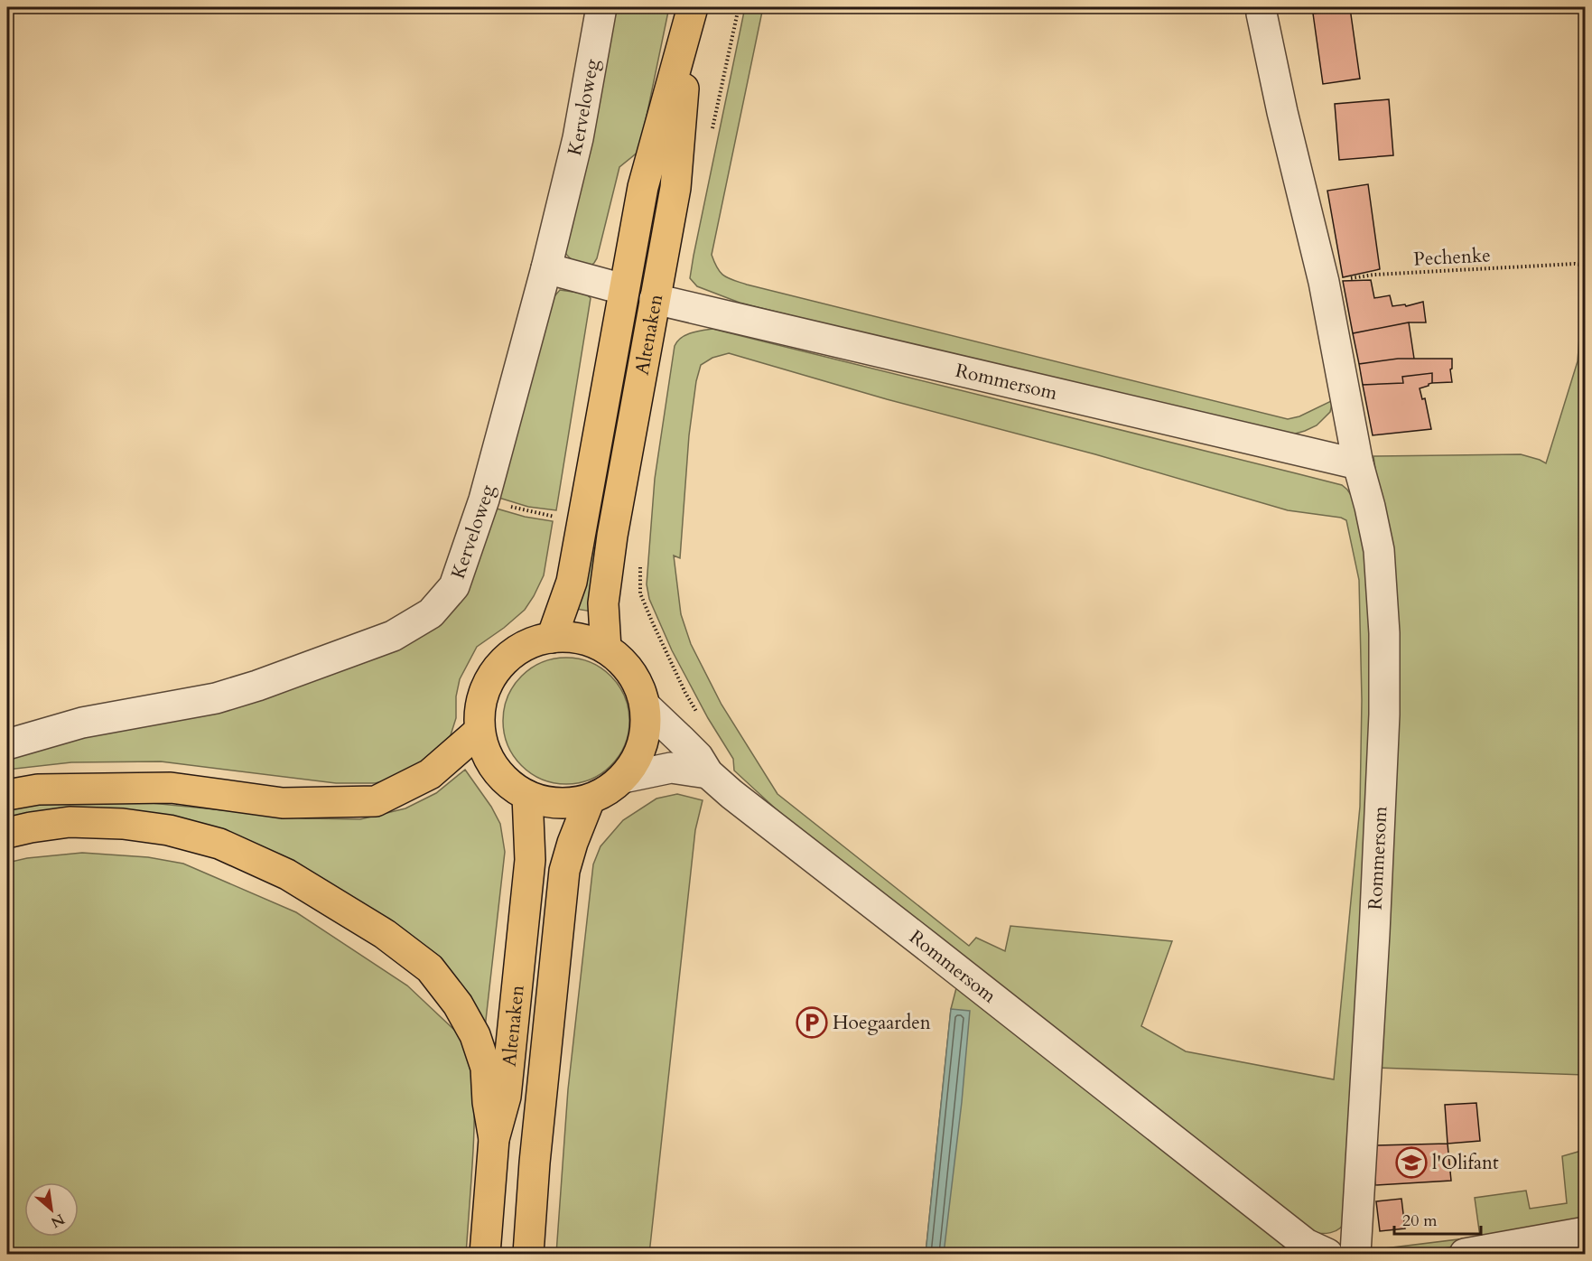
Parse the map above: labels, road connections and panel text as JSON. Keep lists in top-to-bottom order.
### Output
{
  "streets": {
    "main road": ["Altenaken"],
    "street": ["Kerveloweg", "Rommersom"],
    "path": ["Pechenke"]
  },
  "crossings": [
    ["Pechenke", "Rommersom"],
    ["Altenaken", "Rommersom"]
  ],
  "places": {
    "parking": ["Hoegaarden"],
    "school or university": ["l'Olifant"]
  },
  "scale_bar": "20 m",
  "north": "bottom right"
}
